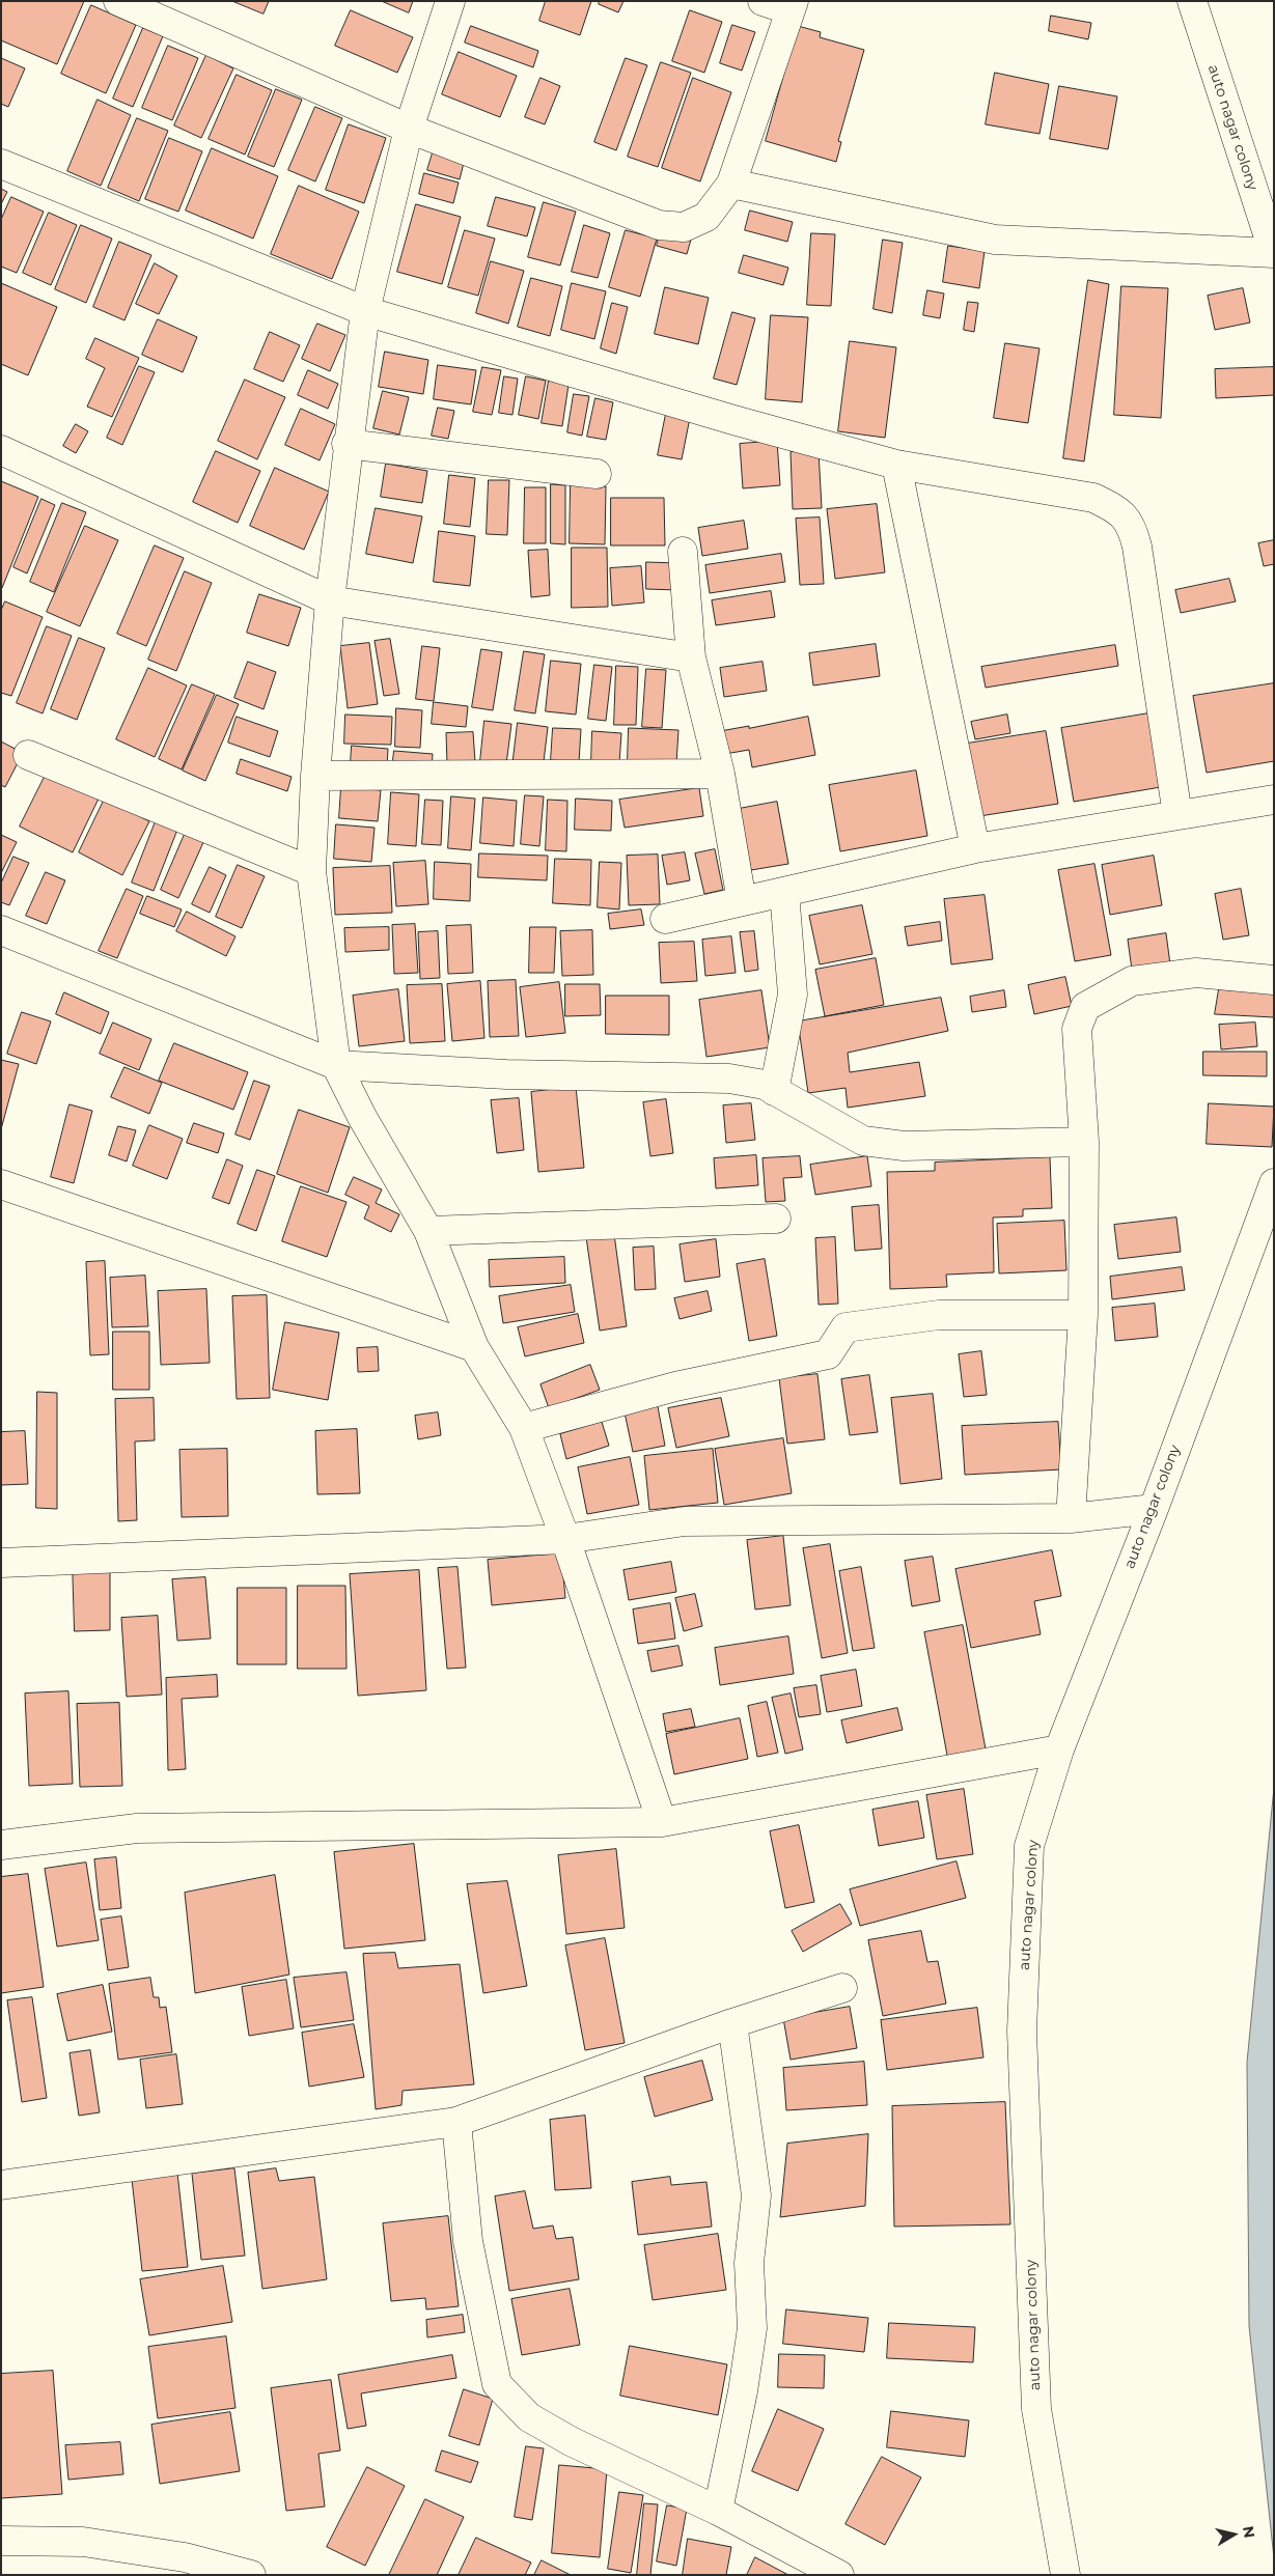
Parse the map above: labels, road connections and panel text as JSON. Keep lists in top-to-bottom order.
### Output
{
  "streets": {
    "street": ["auto nagar colony"]
  },
  "north": "right"
}
